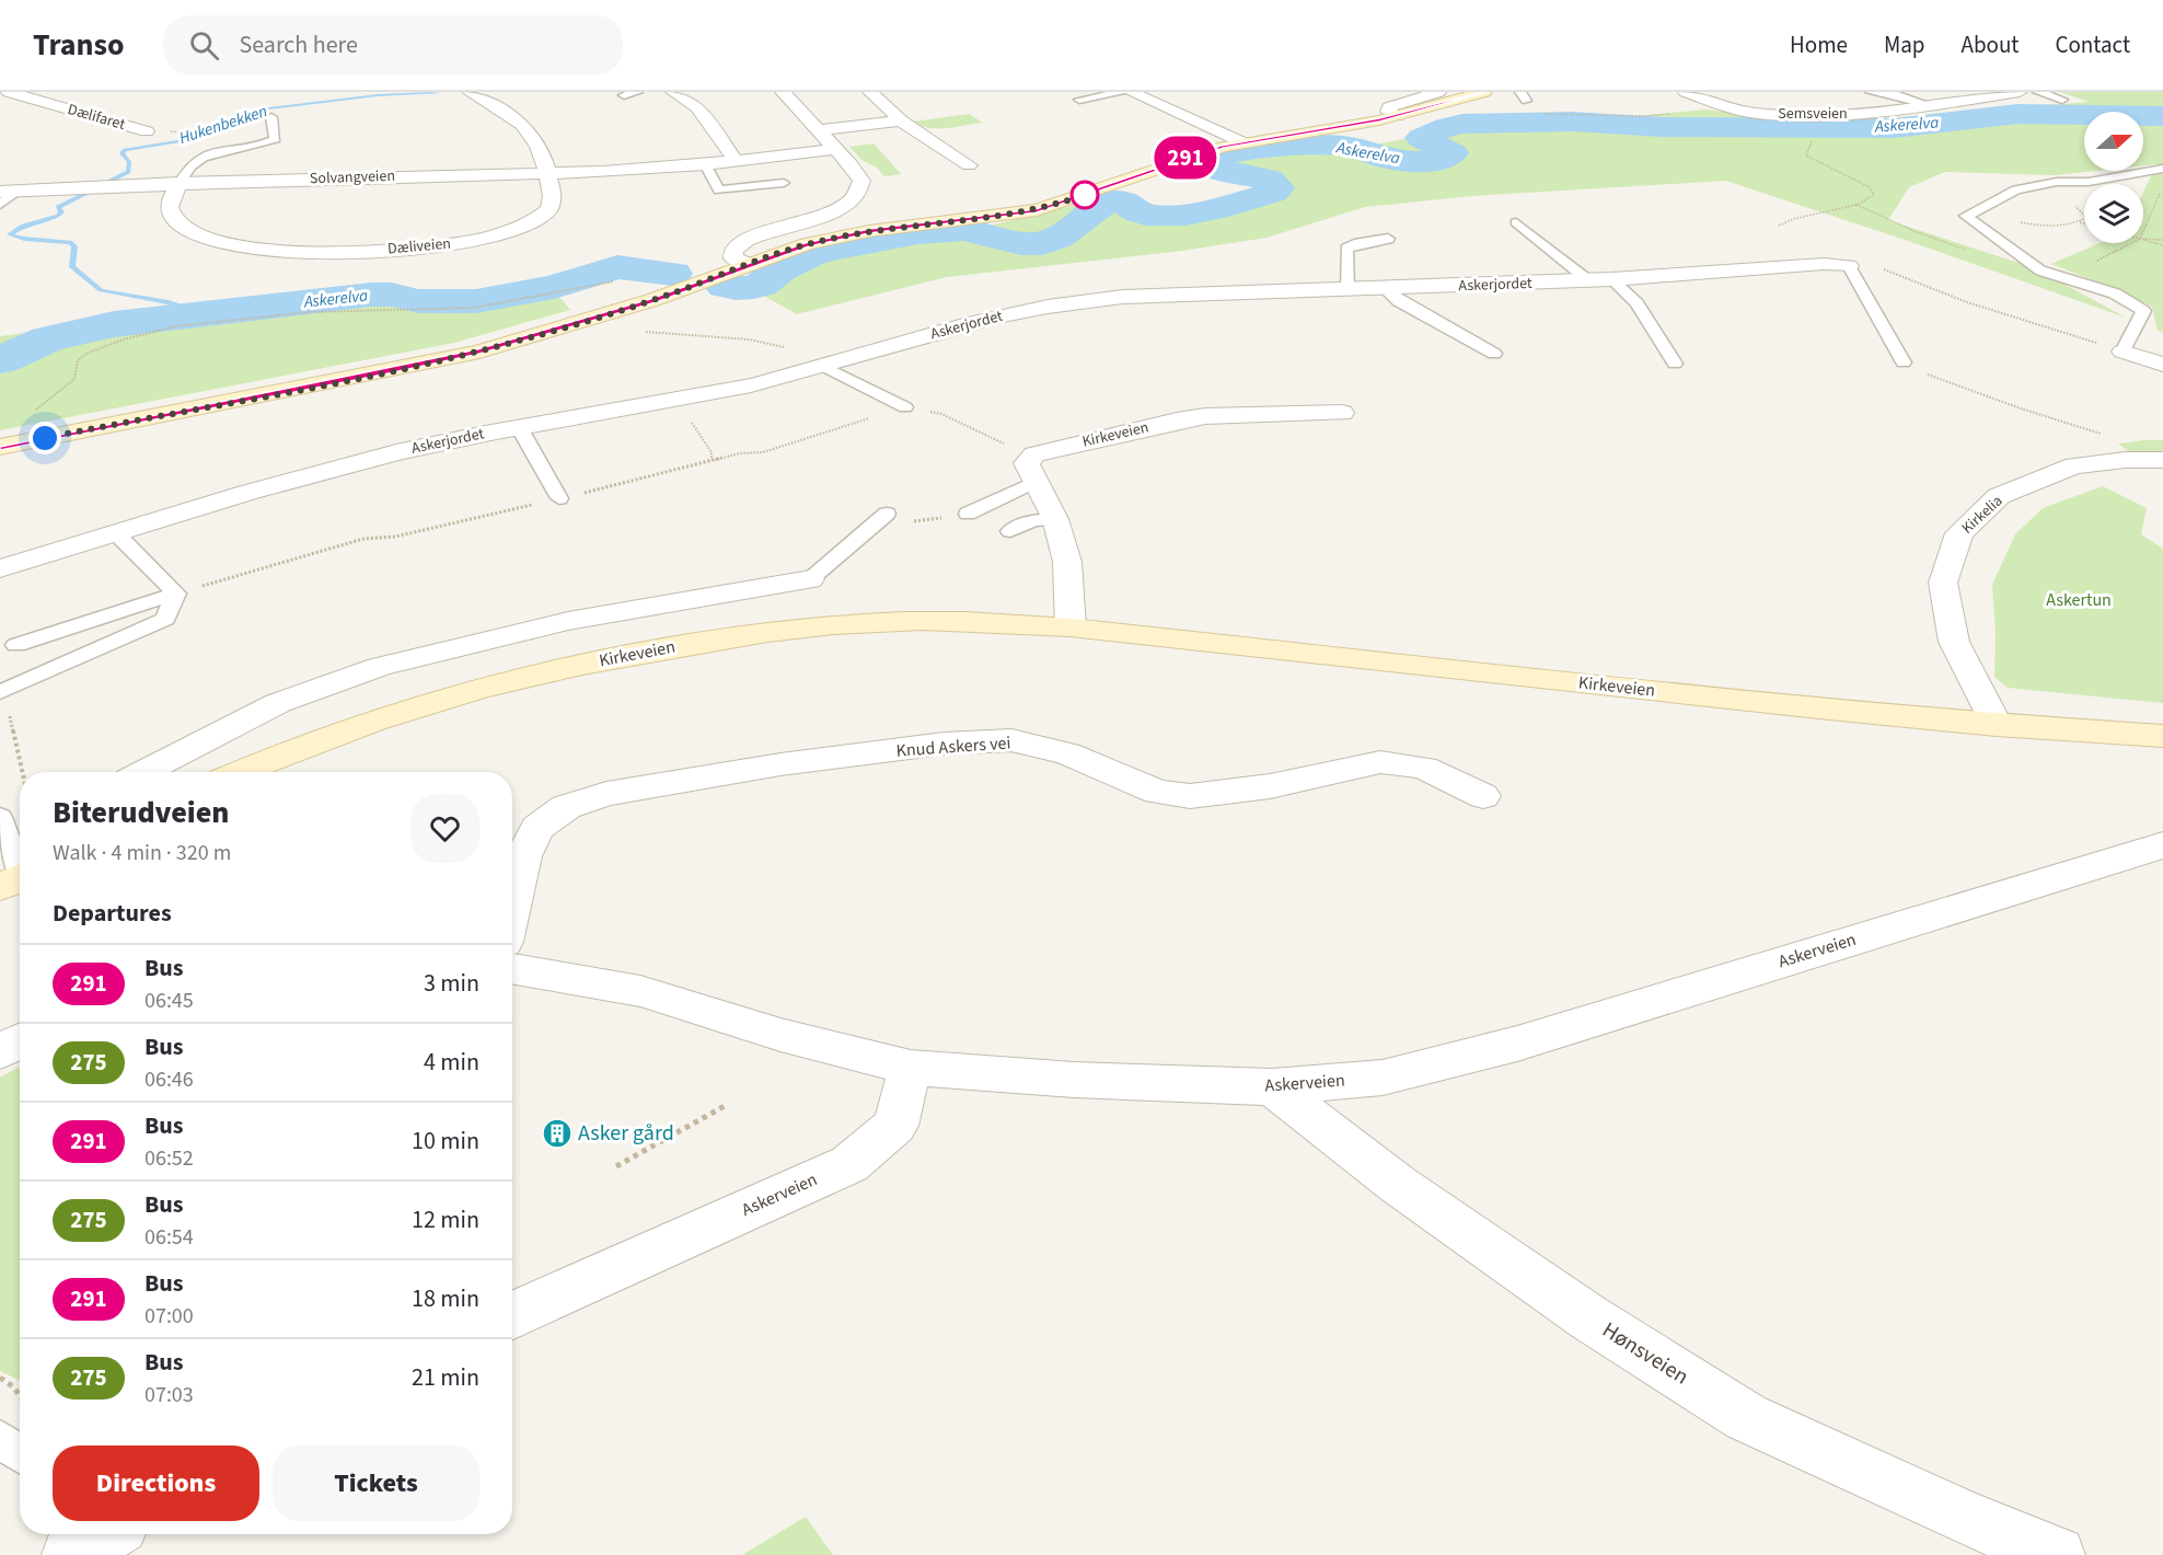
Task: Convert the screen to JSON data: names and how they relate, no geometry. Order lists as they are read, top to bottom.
{
  "streets": {
    "main road": ["Kirkeveien"],
    "street": [
      "Semsveien",
      "Dælifaret",
      "Solvangveien",
      "Dæliveien",
      "Askerjordet",
      "Kirkelia",
      "Knud Askers vei",
      "Askerveien",
      "Hønsveien"
    ]
  },
  "crossings": [
    ["Solvangveien", "Dæliveien"],
    ["Kirkeveien", "Kirkelia"],
    ["Askerveien", "Hønsveien"]
  ],
  "water": ["Hukenbekken", "Askerelva"],
  "parks": ["Askertun"],
  "places": {
    "building": ["Asker gård"]
  },
  "lines": ["bus line 291"],
  "north": "right",
  "page": {
    "header": "Transo",
    "search": "Search here",
    "nav": [
      "Home",
      "Map",
      "About",
      "Contact"
    ],
    "on_map": "291",
    "heading": [
      ["Biterudveien", "Walk · 4 min · 320 m"],
      "Departures"
    ],
    "list": [
      {
        "mark": "291",
        "name": "Bus",
        "note": "06:45",
        "value": "3 min"
      },
      {
        "mark": "275",
        "name": "Bus",
        "note": "06:46",
        "value": "4 min"
      },
      {
        "mark": "291",
        "name": "Bus",
        "note": "06:52",
        "value": "10 min"
      },
      {
        "mark": "275",
        "name": "Bus",
        "note": "06:54",
        "value": "12 min"
      },
      {
        "mark": "291",
        "name": "Bus",
        "note": "07:00",
        "value": "18 min"
      },
      {
        "mark": "275",
        "name": "Bus",
        "note": "07:03",
        "value": "21 min"
      }
    ],
    "buttons": ["Directions", "Tickets"]
  }
}
